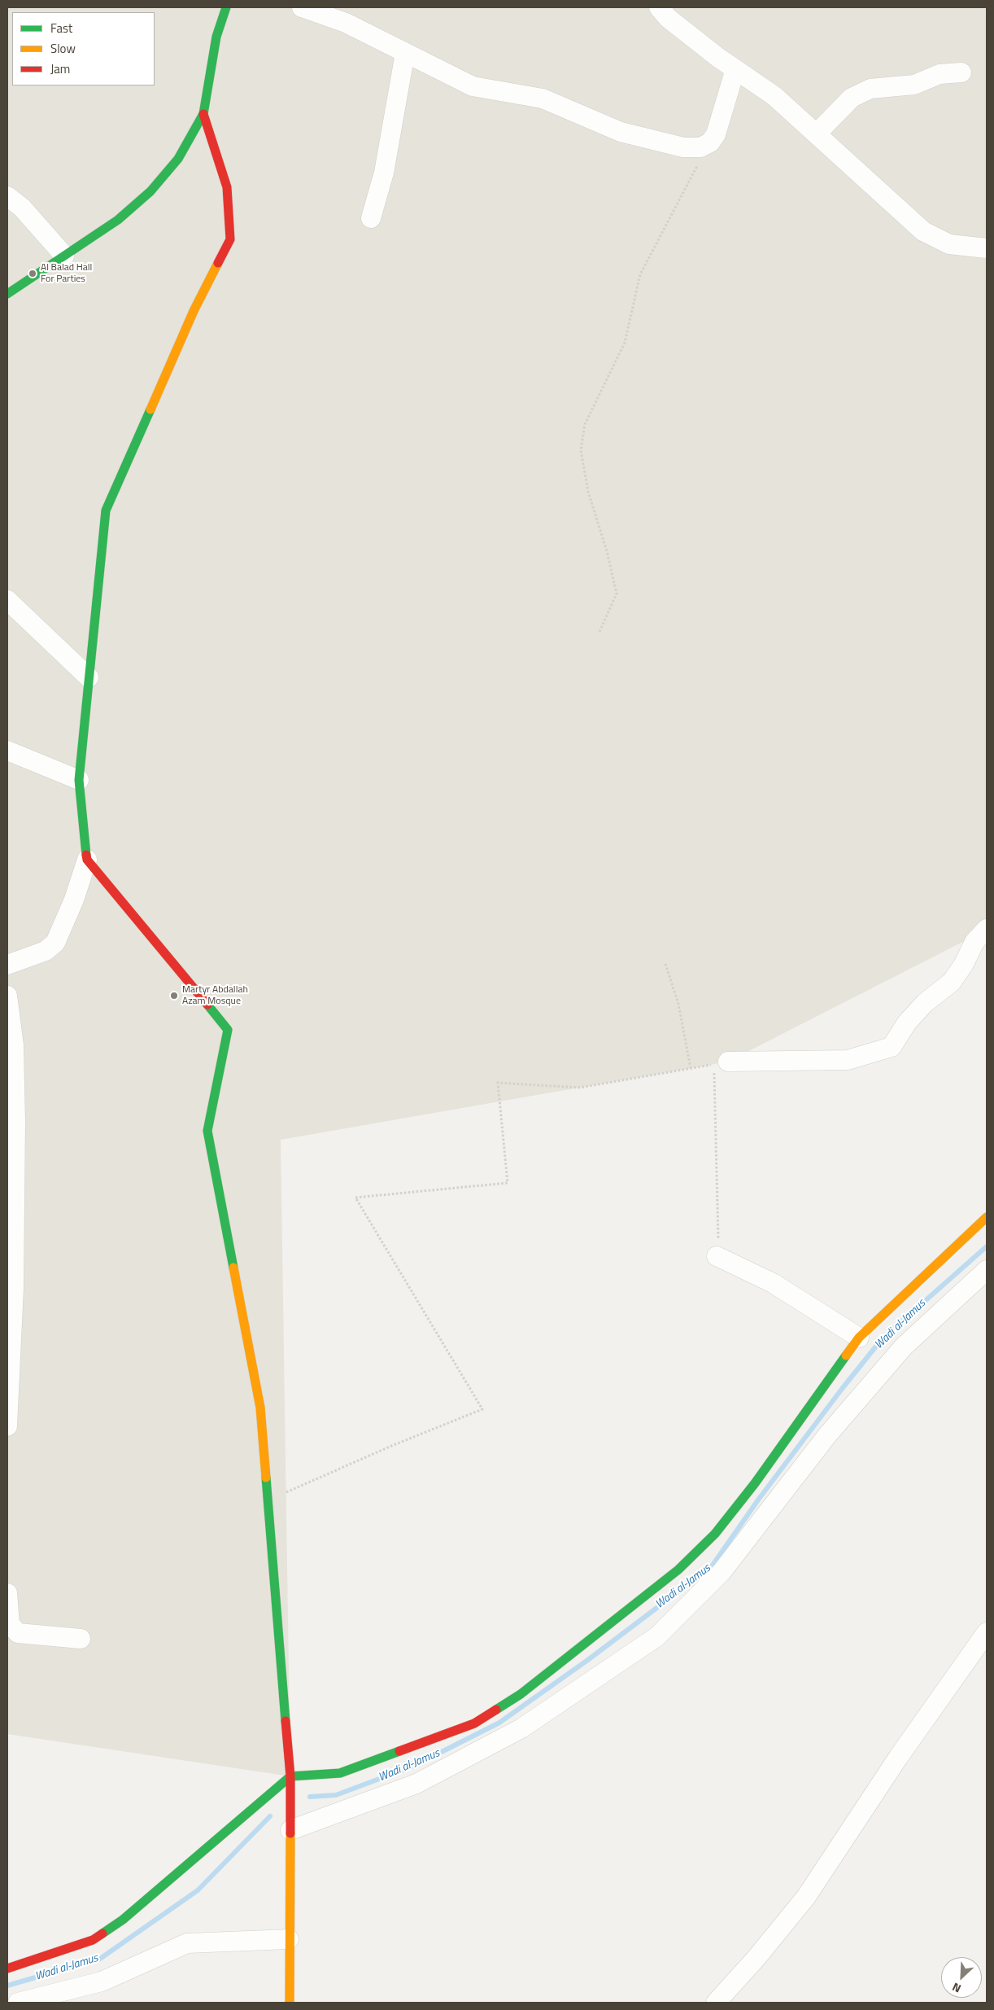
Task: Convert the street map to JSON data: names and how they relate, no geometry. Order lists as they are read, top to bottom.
{
  "water": ["Wadi al-Jamus"],
  "places": ["Al Balad Hall For Parties", "Martyr Abdallah Azam Mosque"],
  "legend": ["Fast", "Slow", "Jam"],
  "north": "bottom left"
}
